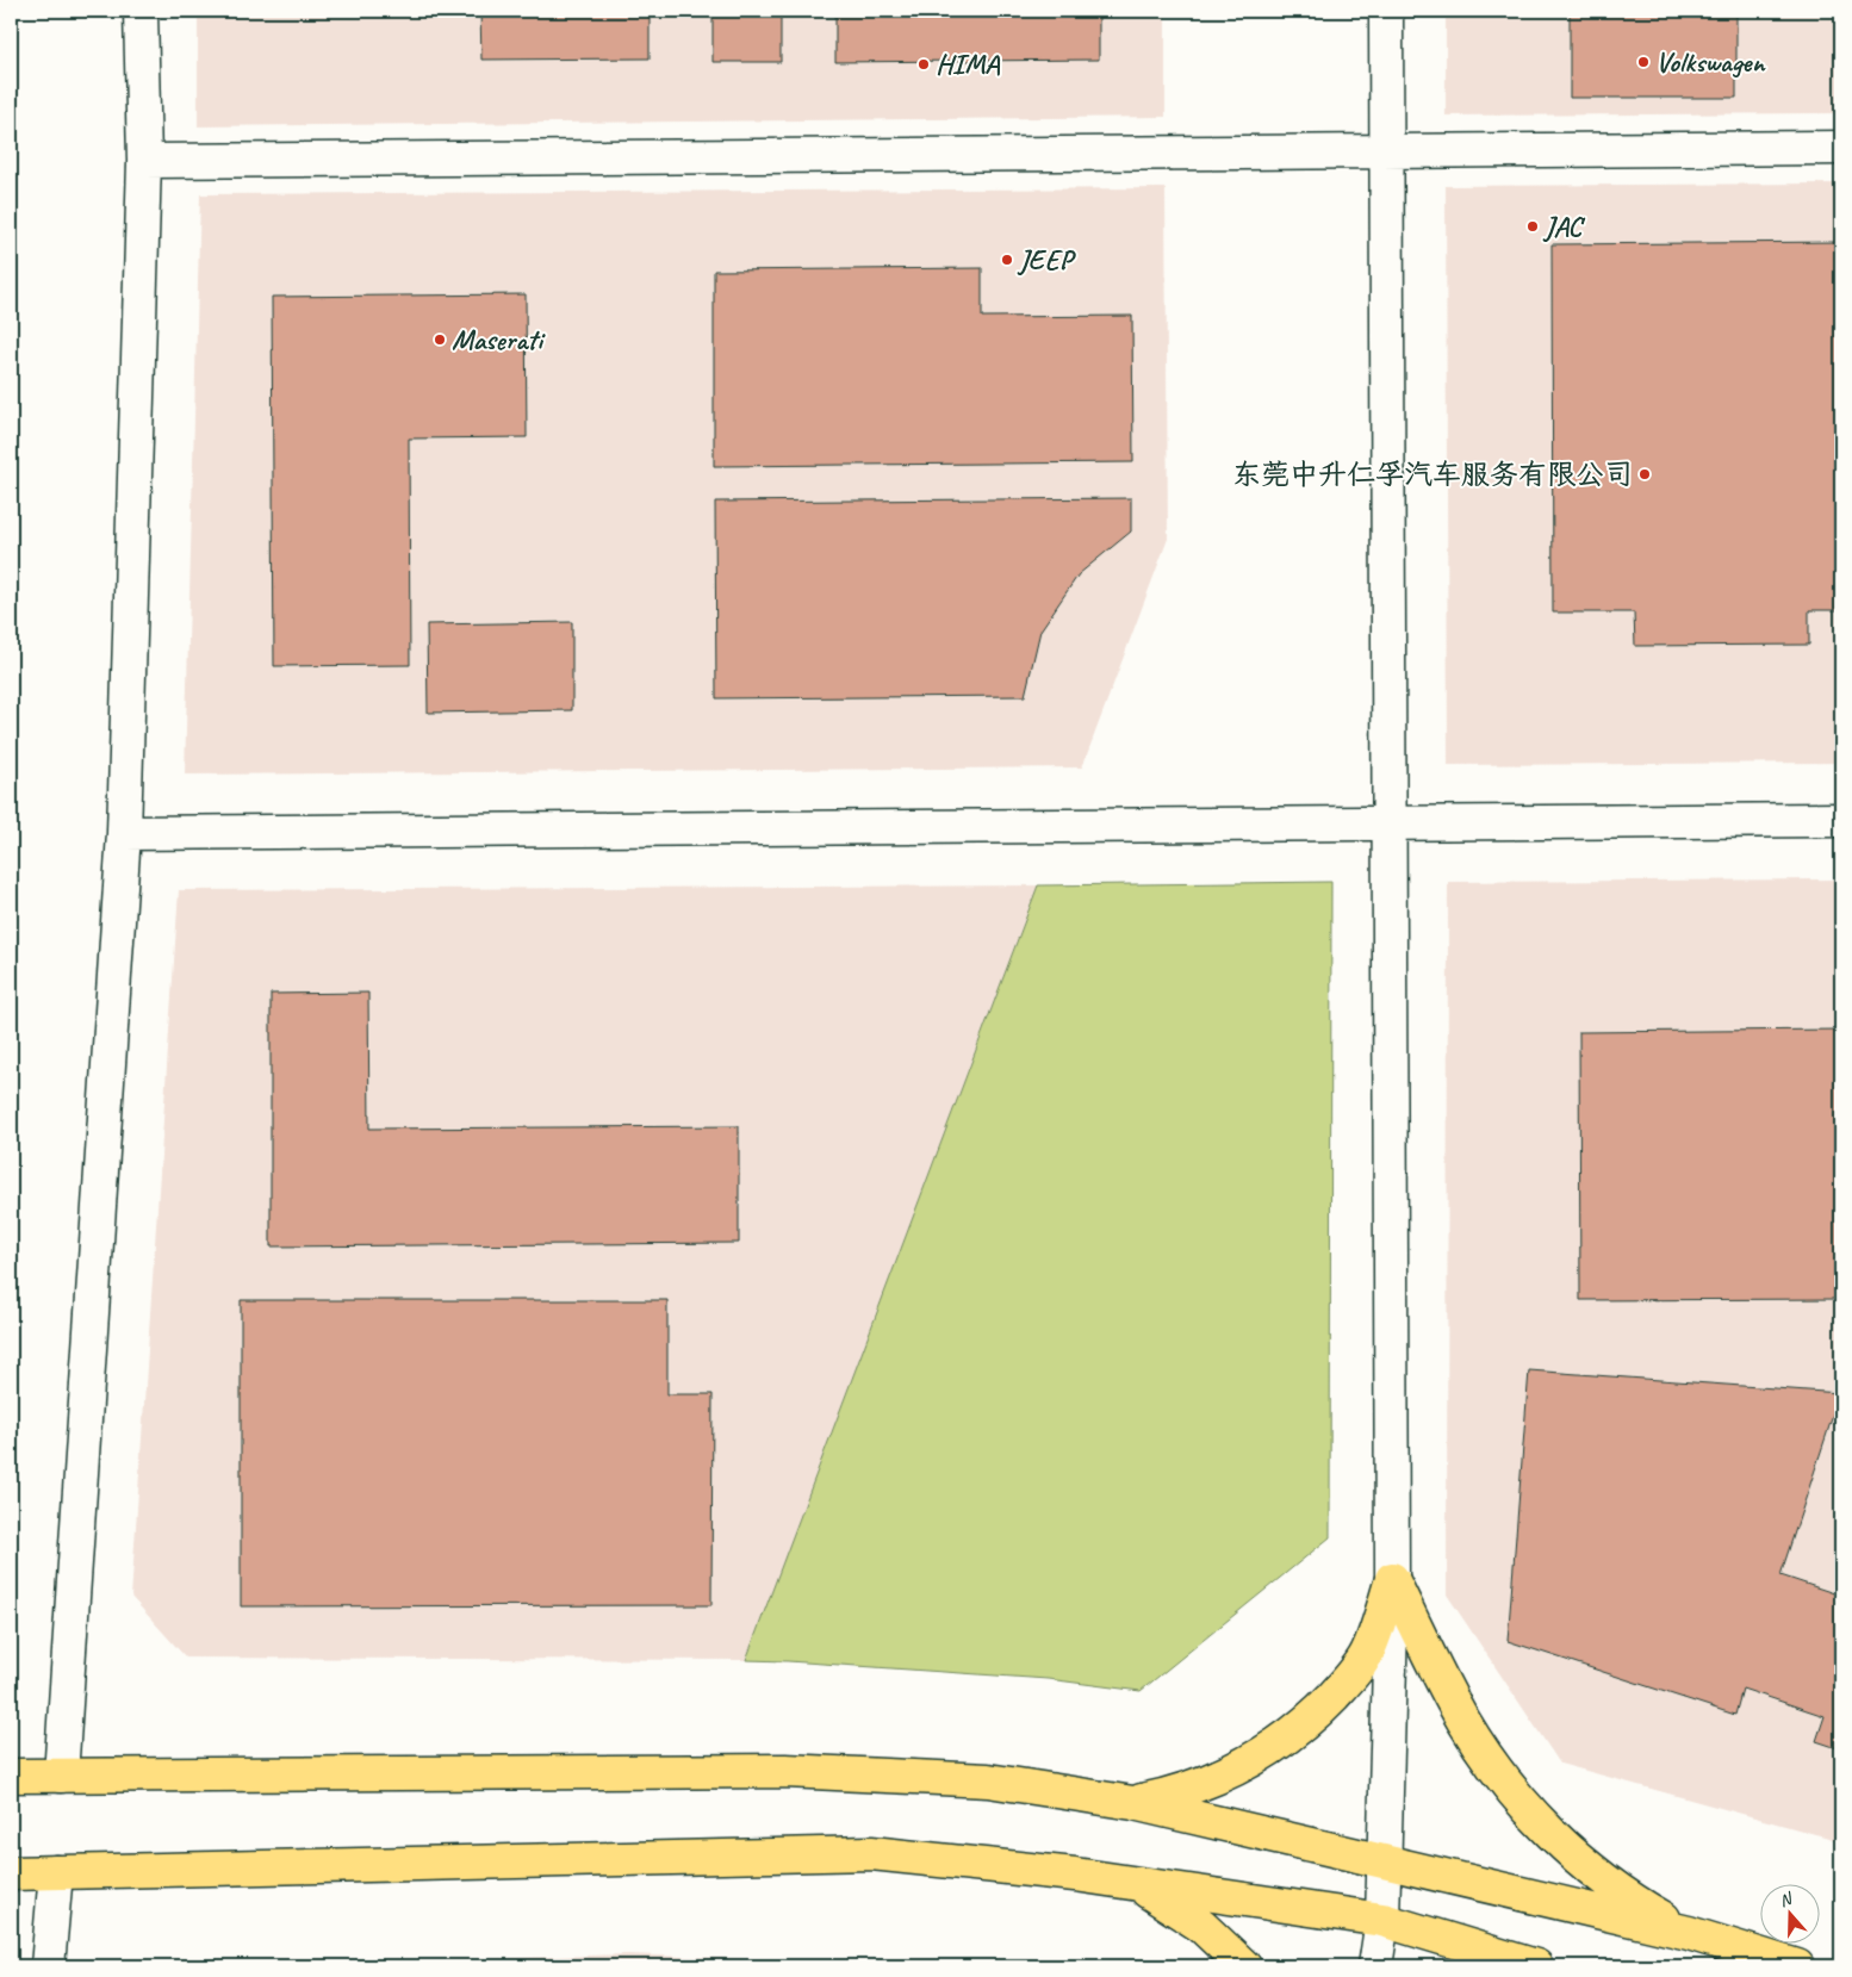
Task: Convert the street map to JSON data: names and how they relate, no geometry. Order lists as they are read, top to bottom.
{
  "places": [
    "Volkswagen",
    "HIMA",
    "JAC",
    "JEEP",
    "Maserati",
    "东莞中升仁孚汽车服务有限公司"
  ],
  "north": "top"
}
